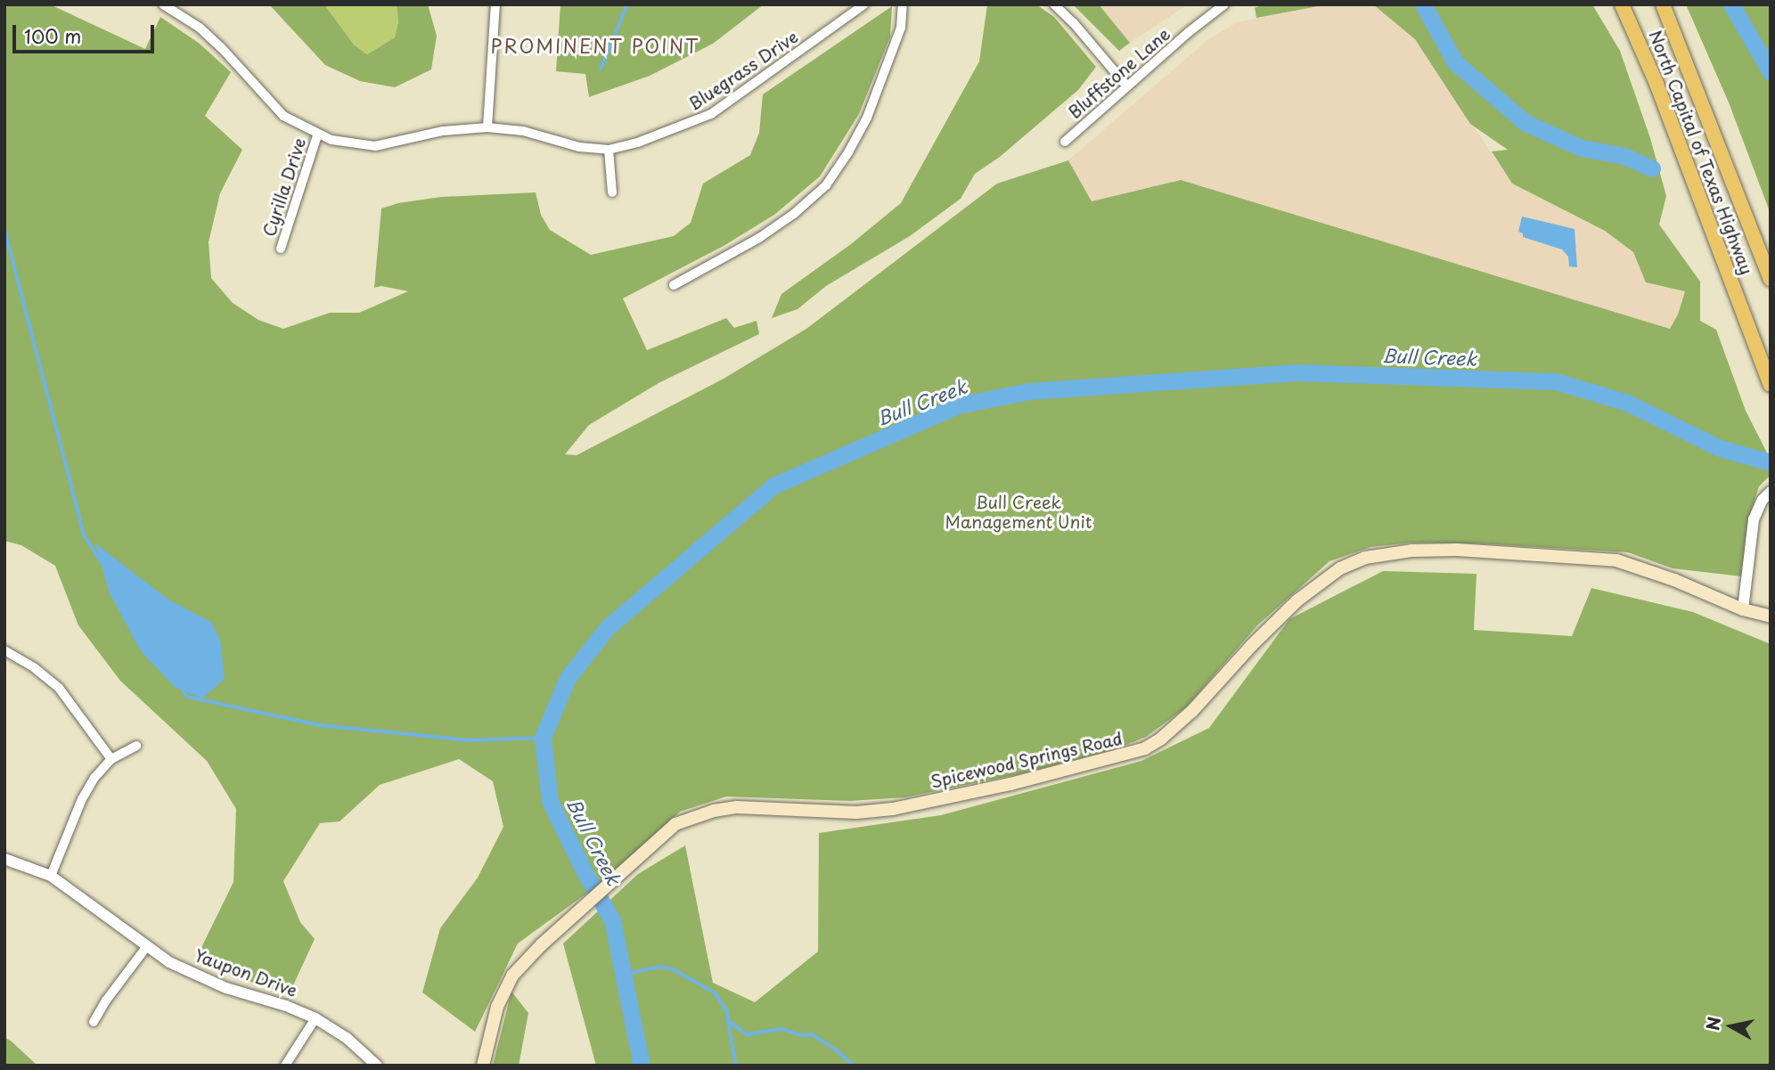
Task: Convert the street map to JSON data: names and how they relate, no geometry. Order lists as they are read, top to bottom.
{
  "streets": {
    "highway": ["North Capital of Texas Highway"],
    "main road": ["Spicewood Springs Road"],
    "street": [
      "Bluegrass Drive",
      "Bluffstone Lane",
      "Cyrilla Drive",
      "Yaupon Drive"
    ]
  },
  "crossings": [
    ["Bluegrass Drive", "Cyrilla Drive"]
  ],
  "districts": ["PROMINENT POINT"],
  "water": ["Bull Creek"],
  "parks": ["Bull Creek Management Unit"],
  "scale_bar": "100 m",
  "north": "left"
}
